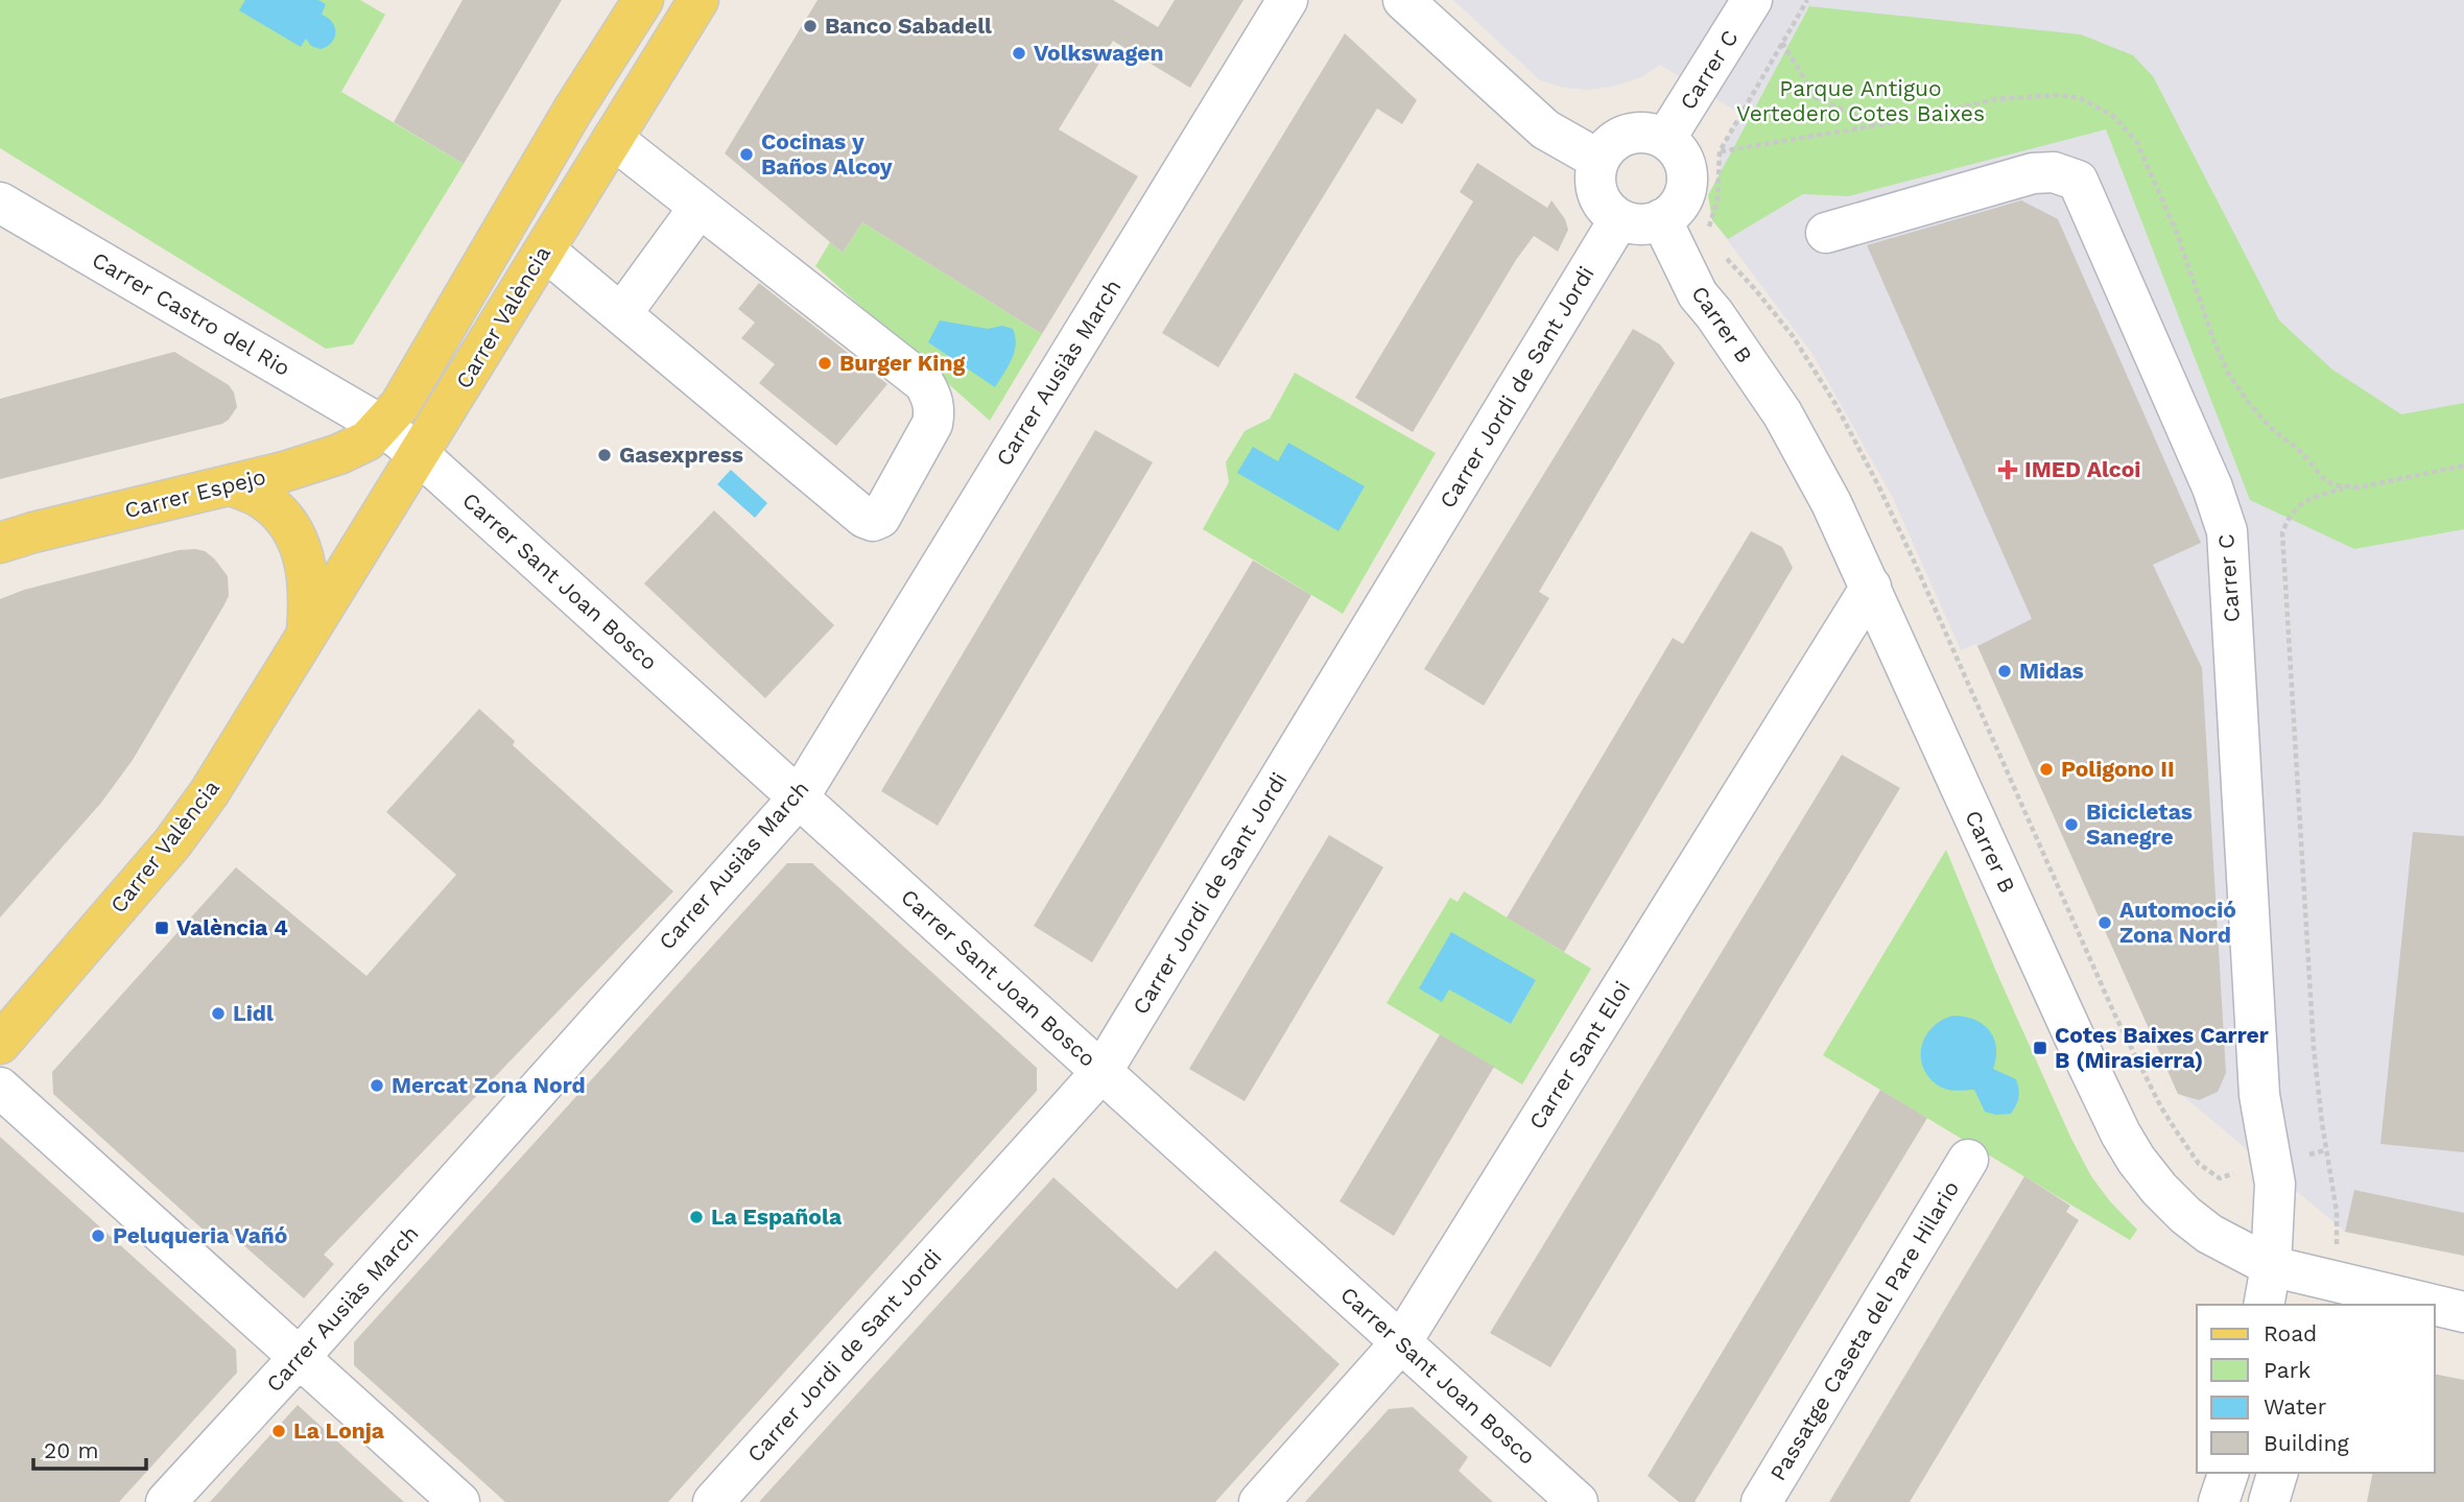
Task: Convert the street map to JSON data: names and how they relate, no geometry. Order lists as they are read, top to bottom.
{
  "streets": {
    "main road": ["Carrer València", "Carrer Espejo"],
    "street": [
      "Carrer C",
      "Carrer Castro del Rio",
      "Carrer B",
      "Carrer Ausiàs March",
      "Carrer Jordi de Sant Jordi",
      "Carrer Sant Joan Bosco",
      "Carrer Sant Eloi",
      "Passatge Caseta del Pare Hilario"
    ]
  },
  "crossings": [
    ["Carrer C", "Carrer B"],
    ["Carrer C", "Carrer Jordi de Sant Jordi"],
    ["Carrer Castro del Rio", "Carrer València"],
    ["Carrer Castro del Rio", "Carrer Espejo"],
    ["Carrer València", "Carrer Espejo"],
    ["Carrer València", "Carrer Sant Joan Bosco"],
    ["Carrer B", "Carrer Jordi de Sant Jordi"],
    ["Carrer B", "Carrer Sant Eloi"],
    ["Carrer Ausiàs March", "Carrer Sant Joan Bosco"],
    ["Carrer Jordi de Sant Jordi", "Carrer Sant Joan Bosco"],
    ["Carrer Sant Joan Bosco", "Carrer Sant Eloi"]
  ],
  "parks": ["Parque Antiguo Vertedero Cotes Baixes"],
  "places": {
    "other": [
      "Banco Sabadell",
      "Volkswagen",
      "Cocinas y Baños Alcoy",
      "Burger King",
      "Gasexpress",
      "Midas",
      "Poligono II",
      "Bicicletas Sanegre",
      "Automoció Zona Nord",
      "Lidl",
      "Mercat Zona Nord",
      "La Española",
      "Peluqueria Vañó",
      "La Lonja"
    ],
    "health": ["IMED Alcoi"],
    "transit": ["València 4", "Cotes Baixes Carrer B (Mirasierra)"]
  },
  "legend": [
    "Road",
    "Park",
    "Water",
    "Building"
  ],
  "scale_bar": "20 m"
}
